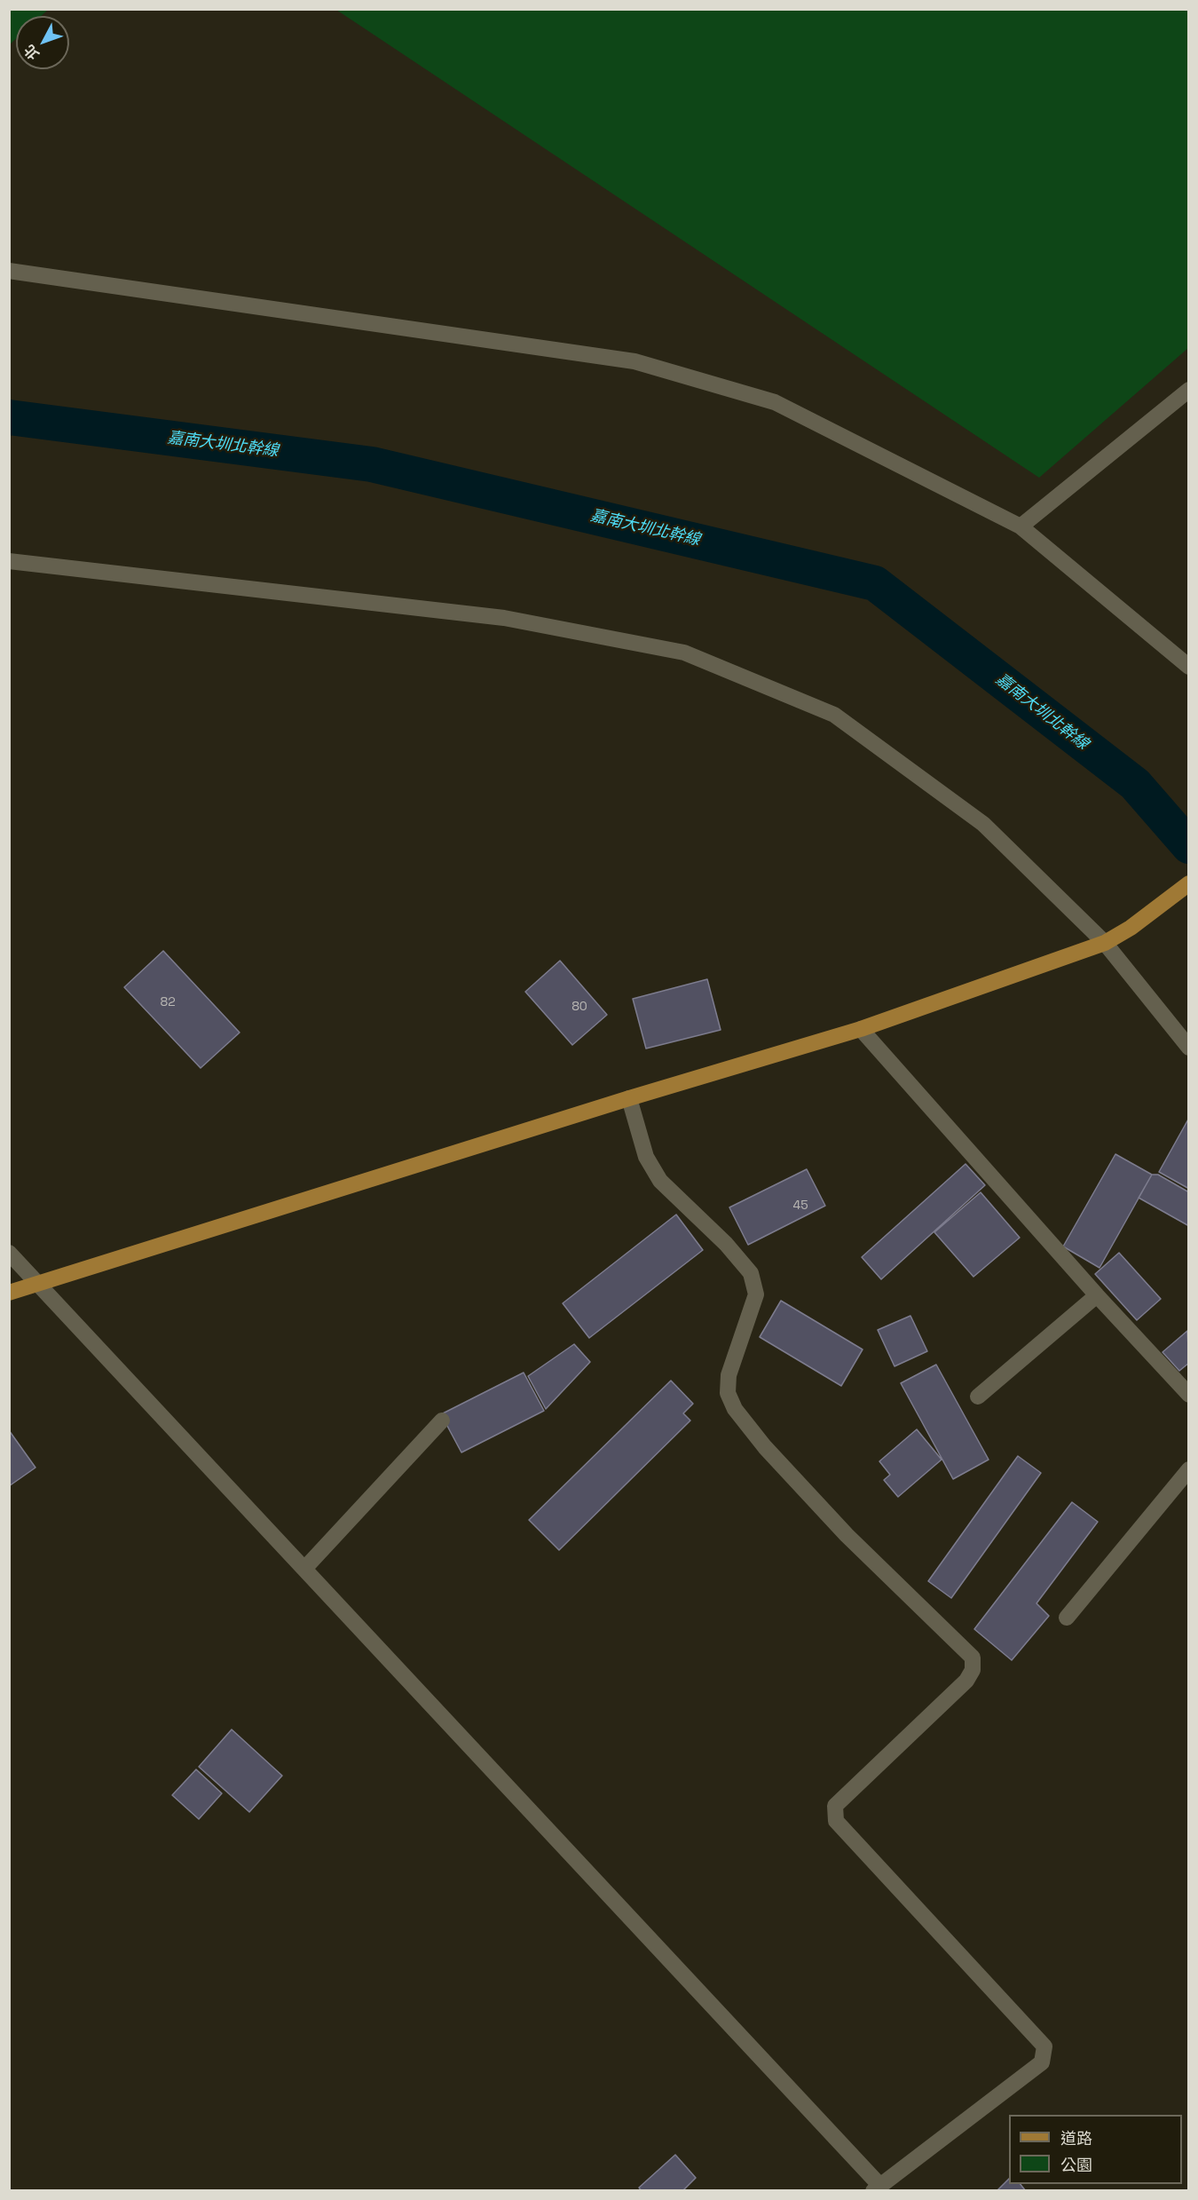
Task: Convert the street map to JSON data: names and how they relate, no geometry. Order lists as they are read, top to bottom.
{
  "water": ["嘉南大圳北幹線"],
  "house_numbers": ["82", "80", "45"],
  "legend": ["道路", "公園"],
  "north": "bottom left"
}
